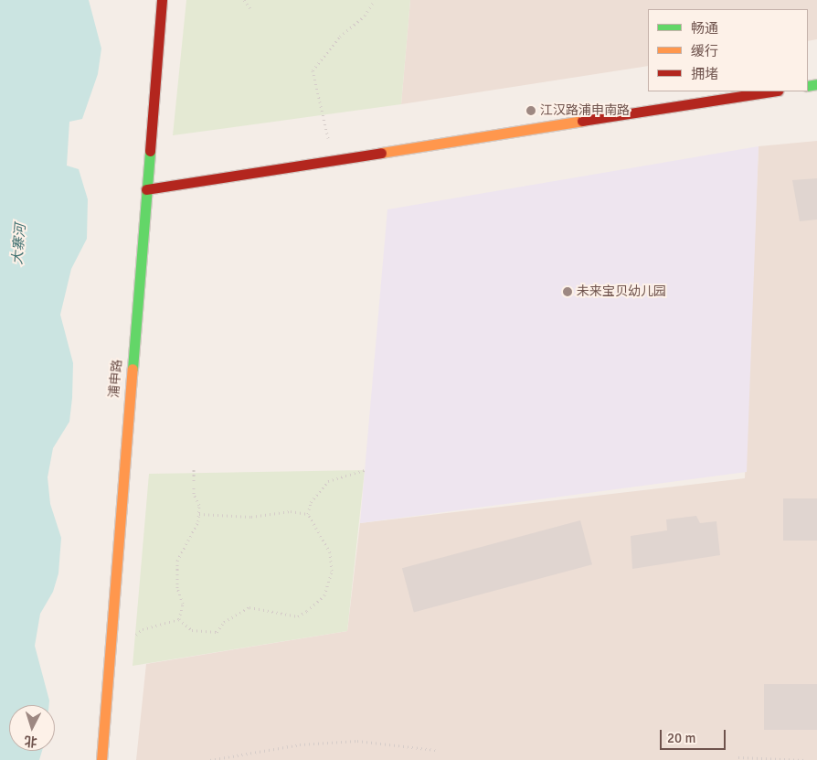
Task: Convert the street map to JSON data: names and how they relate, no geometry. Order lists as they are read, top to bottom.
{
  "streets": {
    "street": ["浦申路"]
  },
  "water": ["大寨河"],
  "places": ["江汉路浦申南路", "未来宝贝幼儿园"],
  "legend": ["畅通", "缓行", "拥堵"],
  "scale_bar": "20 m",
  "north": "bottom"
}
